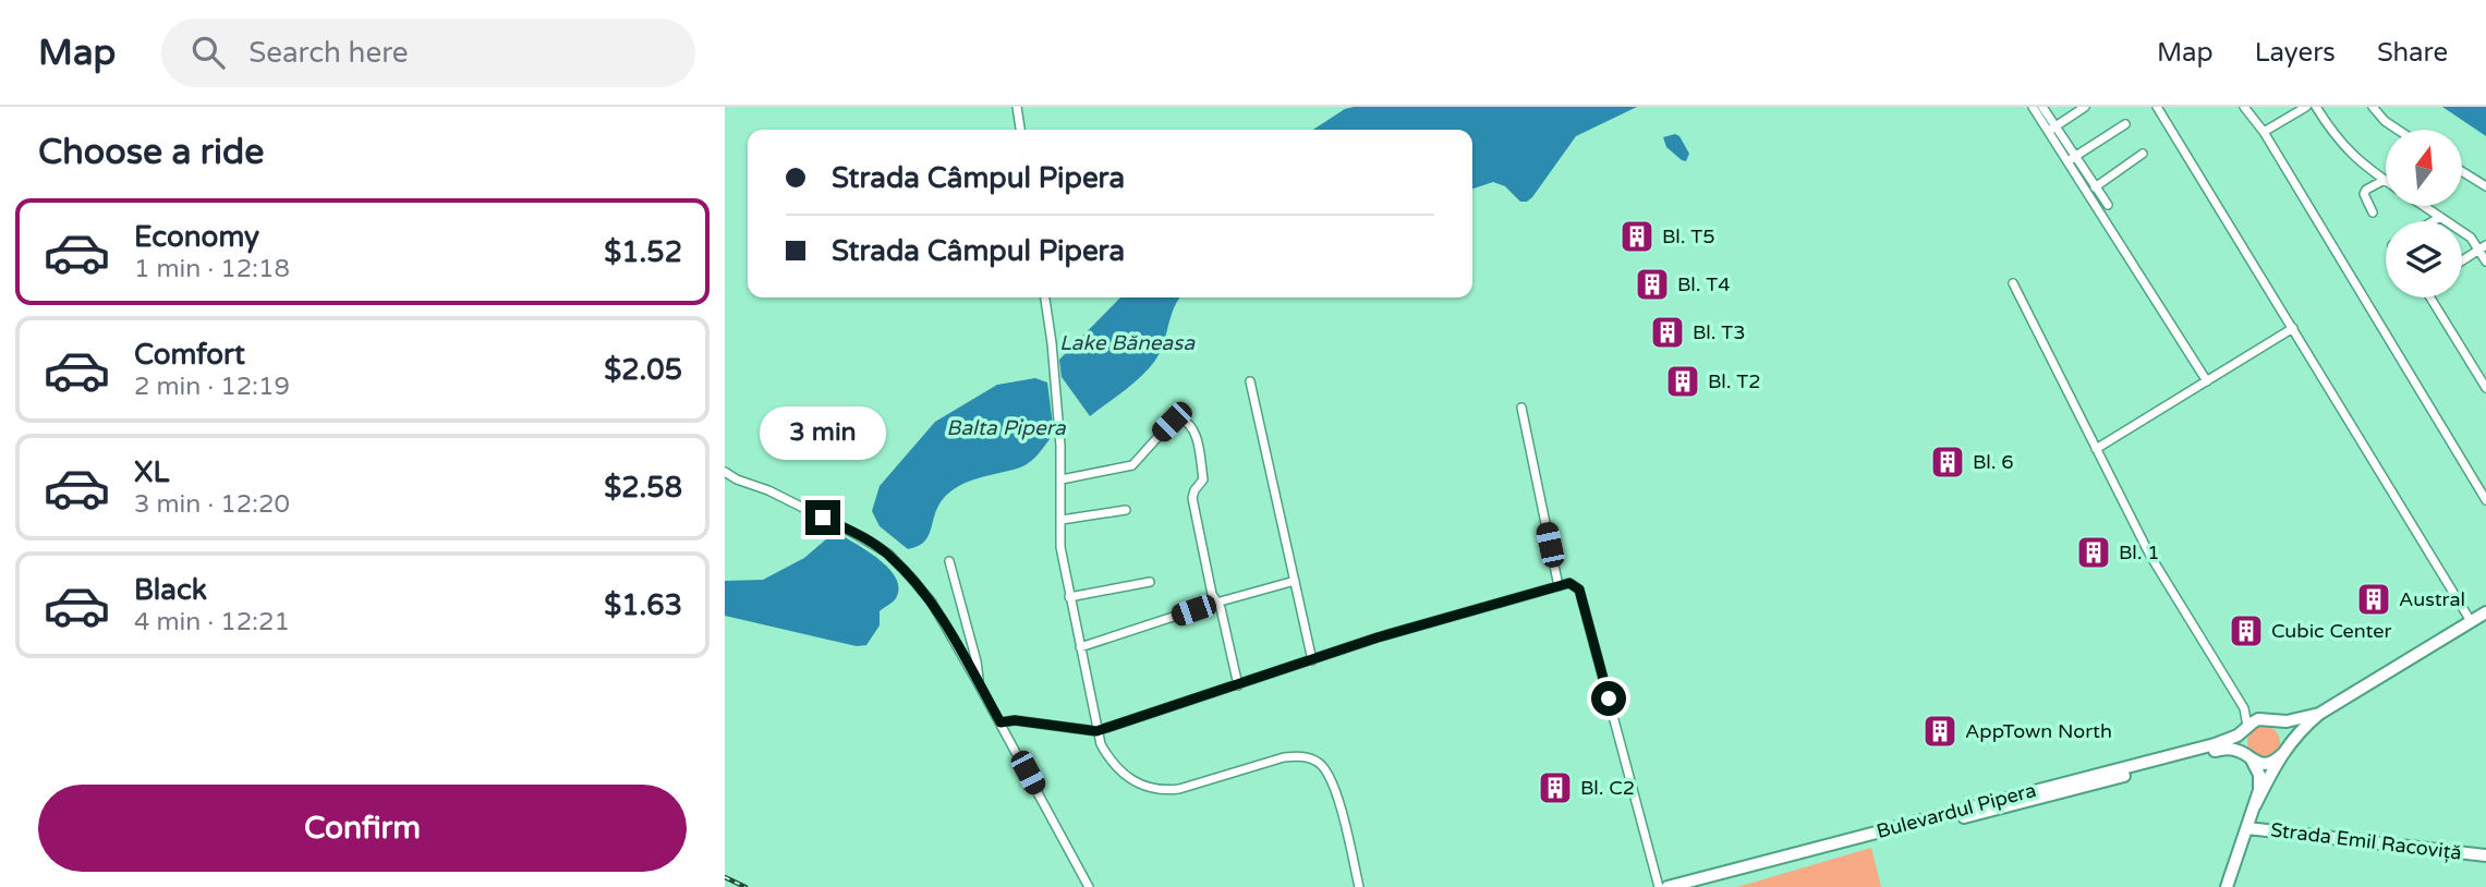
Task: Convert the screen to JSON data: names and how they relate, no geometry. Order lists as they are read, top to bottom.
{
  "streets": {
    "main road": ["Bulevardul Pipera", "Strada Emil Racoviță"]
  },
  "water": ["Lake Băneasa", "Balta Pipera"],
  "places": {
    "building": [
      "Bl. T5",
      "Bl. T4",
      "Bl. T3",
      "Bl. T2",
      "Bl. 6",
      "Bl. 1",
      "Austral",
      "Cubic Center",
      "AppTown North",
      "Bl. C2"
    ]
  },
  "north": "top",
  "page": {
    "header": "Map",
    "search": "Search here",
    "nav": ["Map", "Layers", "Share"],
    "heading": "Choose a ride",
    "banner": ["Strada Câmpul Pipera", "Strada Câmpul Pipera"],
    "list": [
      {
        "name": "Economy",
        "note": "1 min · 12:18",
        "value": "$1.52"
      },
      {
        "name": "Comfort",
        "note": "2 min · 12:19",
        "value": "$2.05"
      },
      {
        "name": "XL",
        "note": "3 min · 12:20",
        "value": "$2.58"
      },
      {
        "name": "Black",
        "note": "4 min · 12:21",
        "value": "$1.63"
      }
    ],
    "bubble": "3 min",
    "buttons": "Confirm"
  }
}
